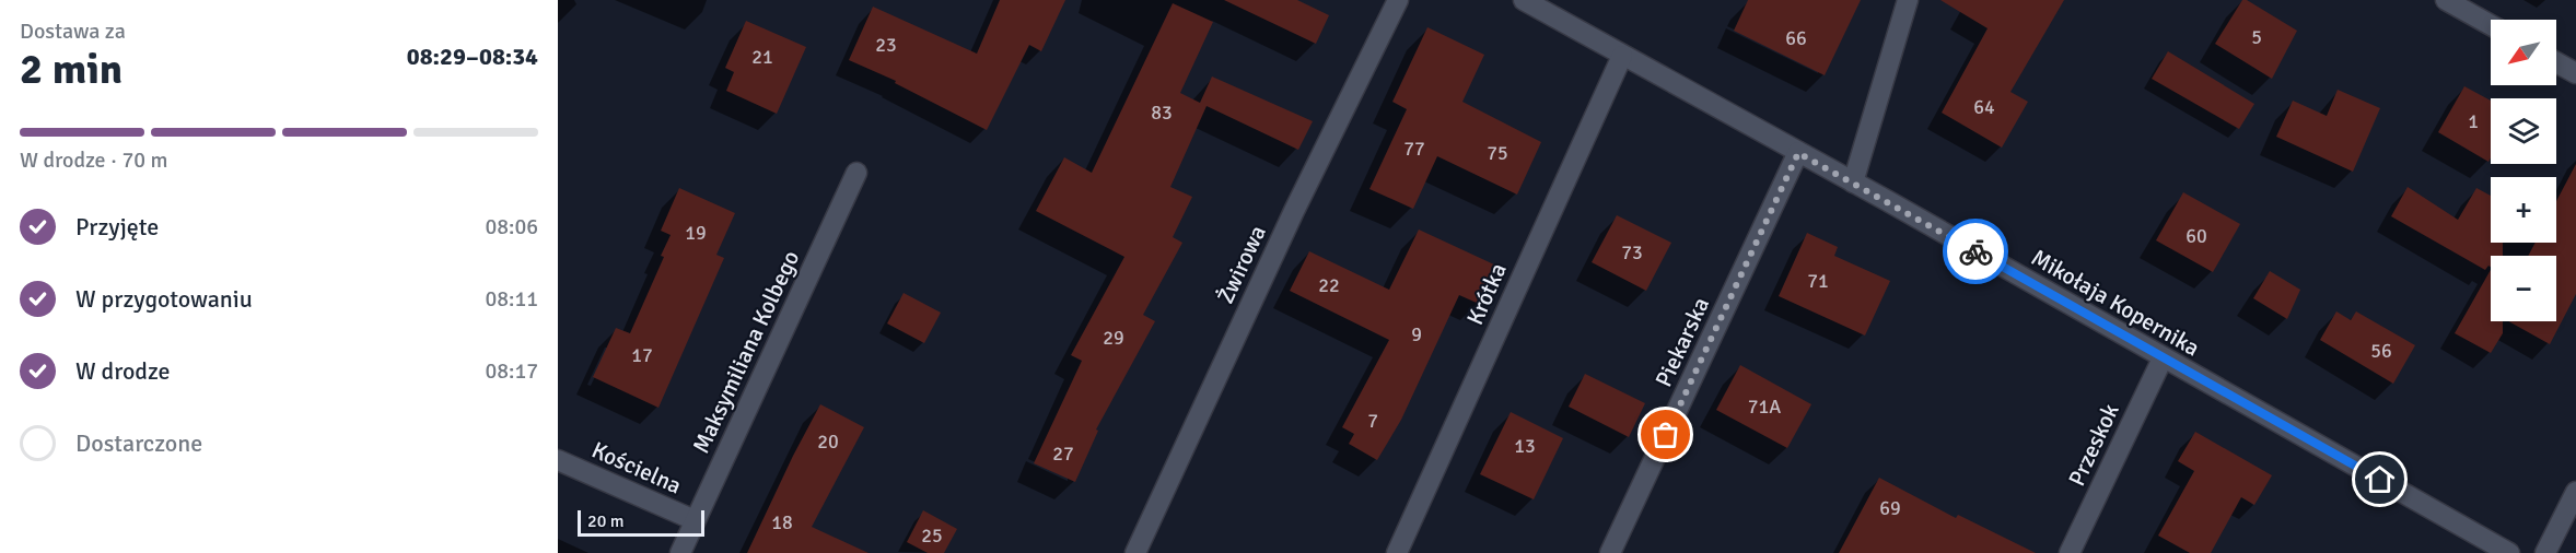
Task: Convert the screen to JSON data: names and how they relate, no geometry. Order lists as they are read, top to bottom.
{
  "streets": {
    "street": [
      "Żwirowa",
      "Krótka",
      "Mikołaja Kopernika",
      "Piekarska",
      "Maksymiliana Kolbego",
      "Przeskok",
      "Kościelna"
    ]
  },
  "crossings": [
    ["Krótka", "Mikołaja Kopernika"],
    ["Mikołaja Kopernika", "Piekarska"],
    ["Mikołaja Kopernika", "Przeskok"],
    ["Maksymiliana Kolbego", "Kościelna"]
  ],
  "house_numbers": [
    "5",
    "66",
    "23",
    "21",
    "64",
    "83",
    "1",
    "77",
    "75",
    "19",
    "60",
    "73",
    "71",
    "22",
    "9",
    "29",
    "56",
    "17",
    "71A",
    "7",
    "20",
    "13",
    "27",
    "69",
    "18",
    "25"
  ],
  "scale_bar": "20 m",
  "north": "bottom left",
  "page": {
    "heading": ["2 min", "Dostawa za", "08:29–08:34"],
    "map_buttons": ["+", "−"],
    "bar": "W drodze · 70 m",
    "list": [
      ["Przyjęte", "08:06"],
      ["W przygotowaniu", "08:11"],
      ["W drodze", "08:17"],
      "Dostarczone"
    ],
    "scale": "20 m"
  }
}
